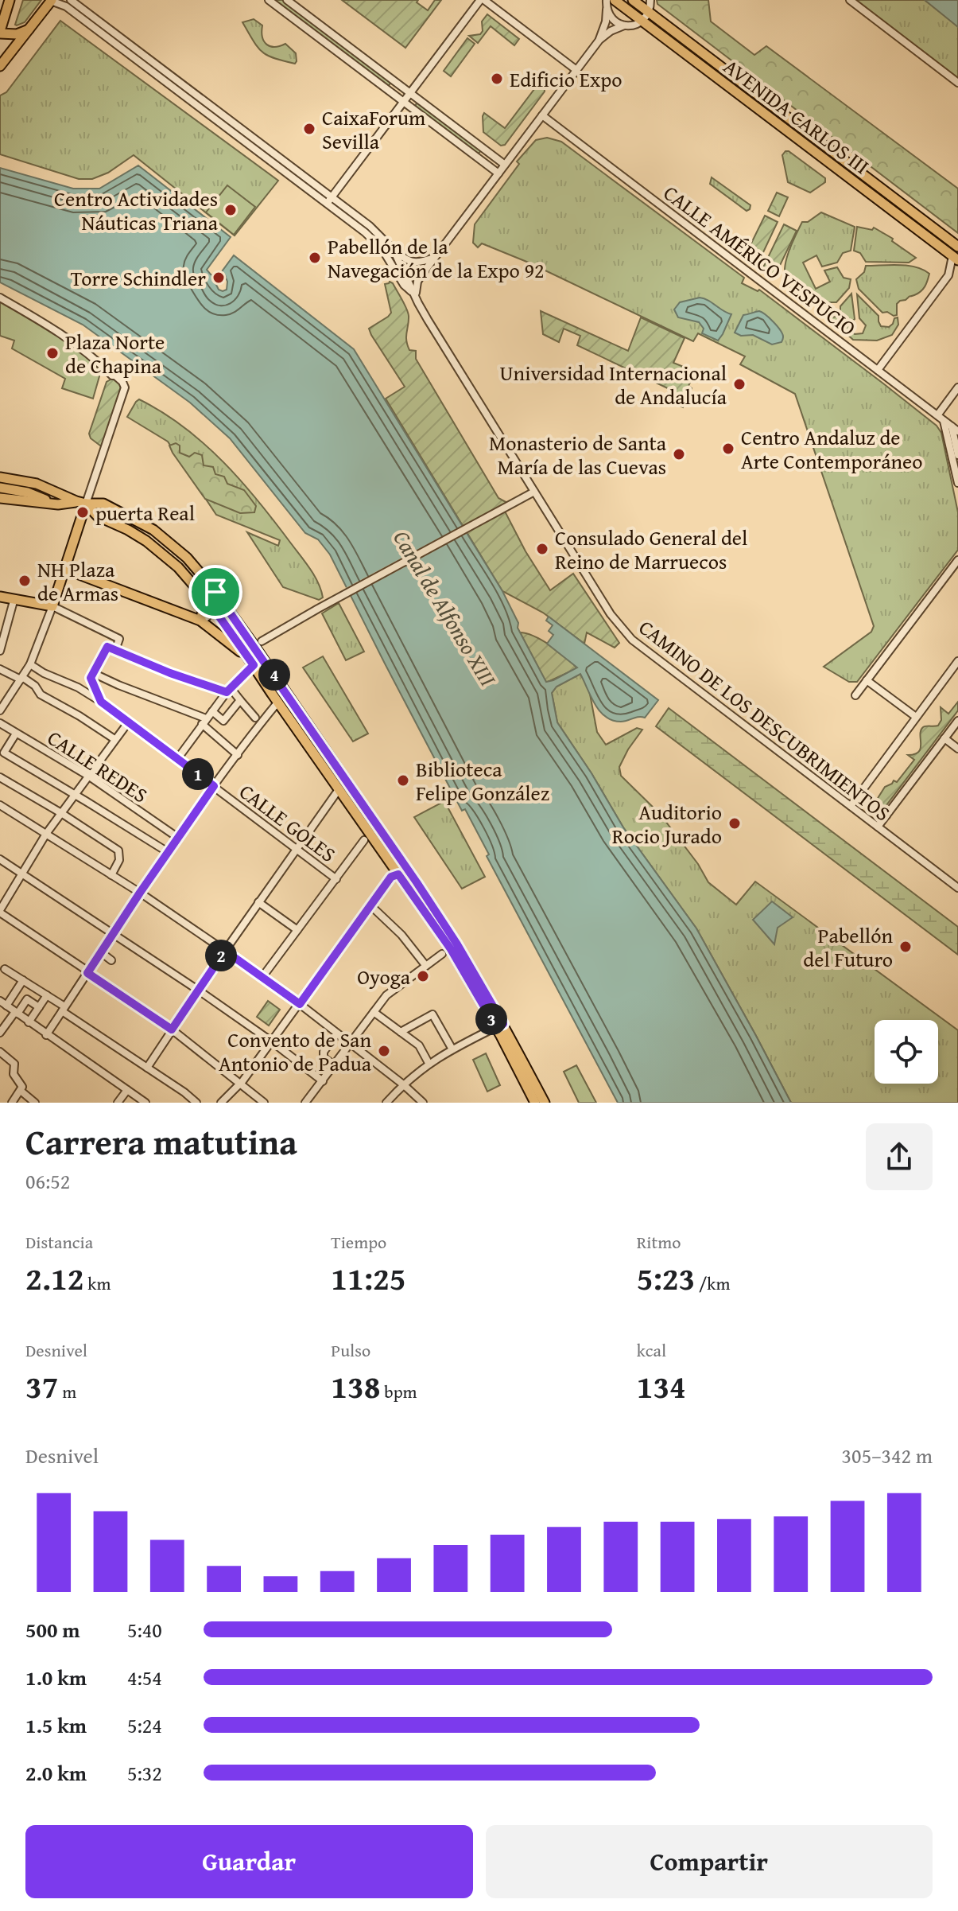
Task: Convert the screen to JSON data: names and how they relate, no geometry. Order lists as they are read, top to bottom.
{
  "streets": {
    "main road": ["AVENIDA CARLOS III"],
    "street": [
      "CALLE AMÉRICO VESPUCIO",
      "CAMINO DE LOS DESCUBRIMIENTOS",
      "CALLE REDES",
      "CALLE GOLES"
    ]
  },
  "water": ["Canal de Alfonso XIII"],
  "places": [
    "Edificio Expo",
    "CaixaForum Sevilla",
    "Centro Actividades Náuticas Triana",
    "Pabellón de la Navegación de la Expo 92",
    "Torre Schindler",
    "Plaza Norte de Chapina",
    "Universidad Internacional de Andalucía",
    "Centro Andaluz de Arte Contemporáneo",
    "Monasterio de Santa María de las Cuevas",
    "puerta Real",
    "Consulado General del Reino de Marruecos",
    "NH Plaza de Armas",
    "Biblioteca Felipe González",
    "Auditorio Rocio Jurado",
    "Pabellón del Futuro",
    "Oyoga",
    "Convento de San Antonio de Padua"
  ],
  "page": {
    "pins": [
      "4",
      "1",
      "2",
      "3"
    ],
    "heading": ["Carrera matutina", "06:52"],
    "stats": [
      ["Distancia", "2.12 km"],
      ["Tiempo", "11:25"],
      ["Ritmo", "5:23 /km"],
      ["Desnivel", "37 m"],
      ["Pulso", "138 bpm"],
      ["kcal", "134"]
    ],
    "chart": ["Desnivel", "305–342 m"],
    "list": [
      {
        "name": "500 m",
        "note": "5:40"
      },
      {
        "name": "1.0 km",
        "note": "4:54"
      },
      {
        "name": "1.5 km",
        "note": "5:24"
      },
      {
        "name": "2.0 km",
        "note": "5:32"
      }
    ],
    "buttons": ["Guardar", "Compartir"]
  }
}
